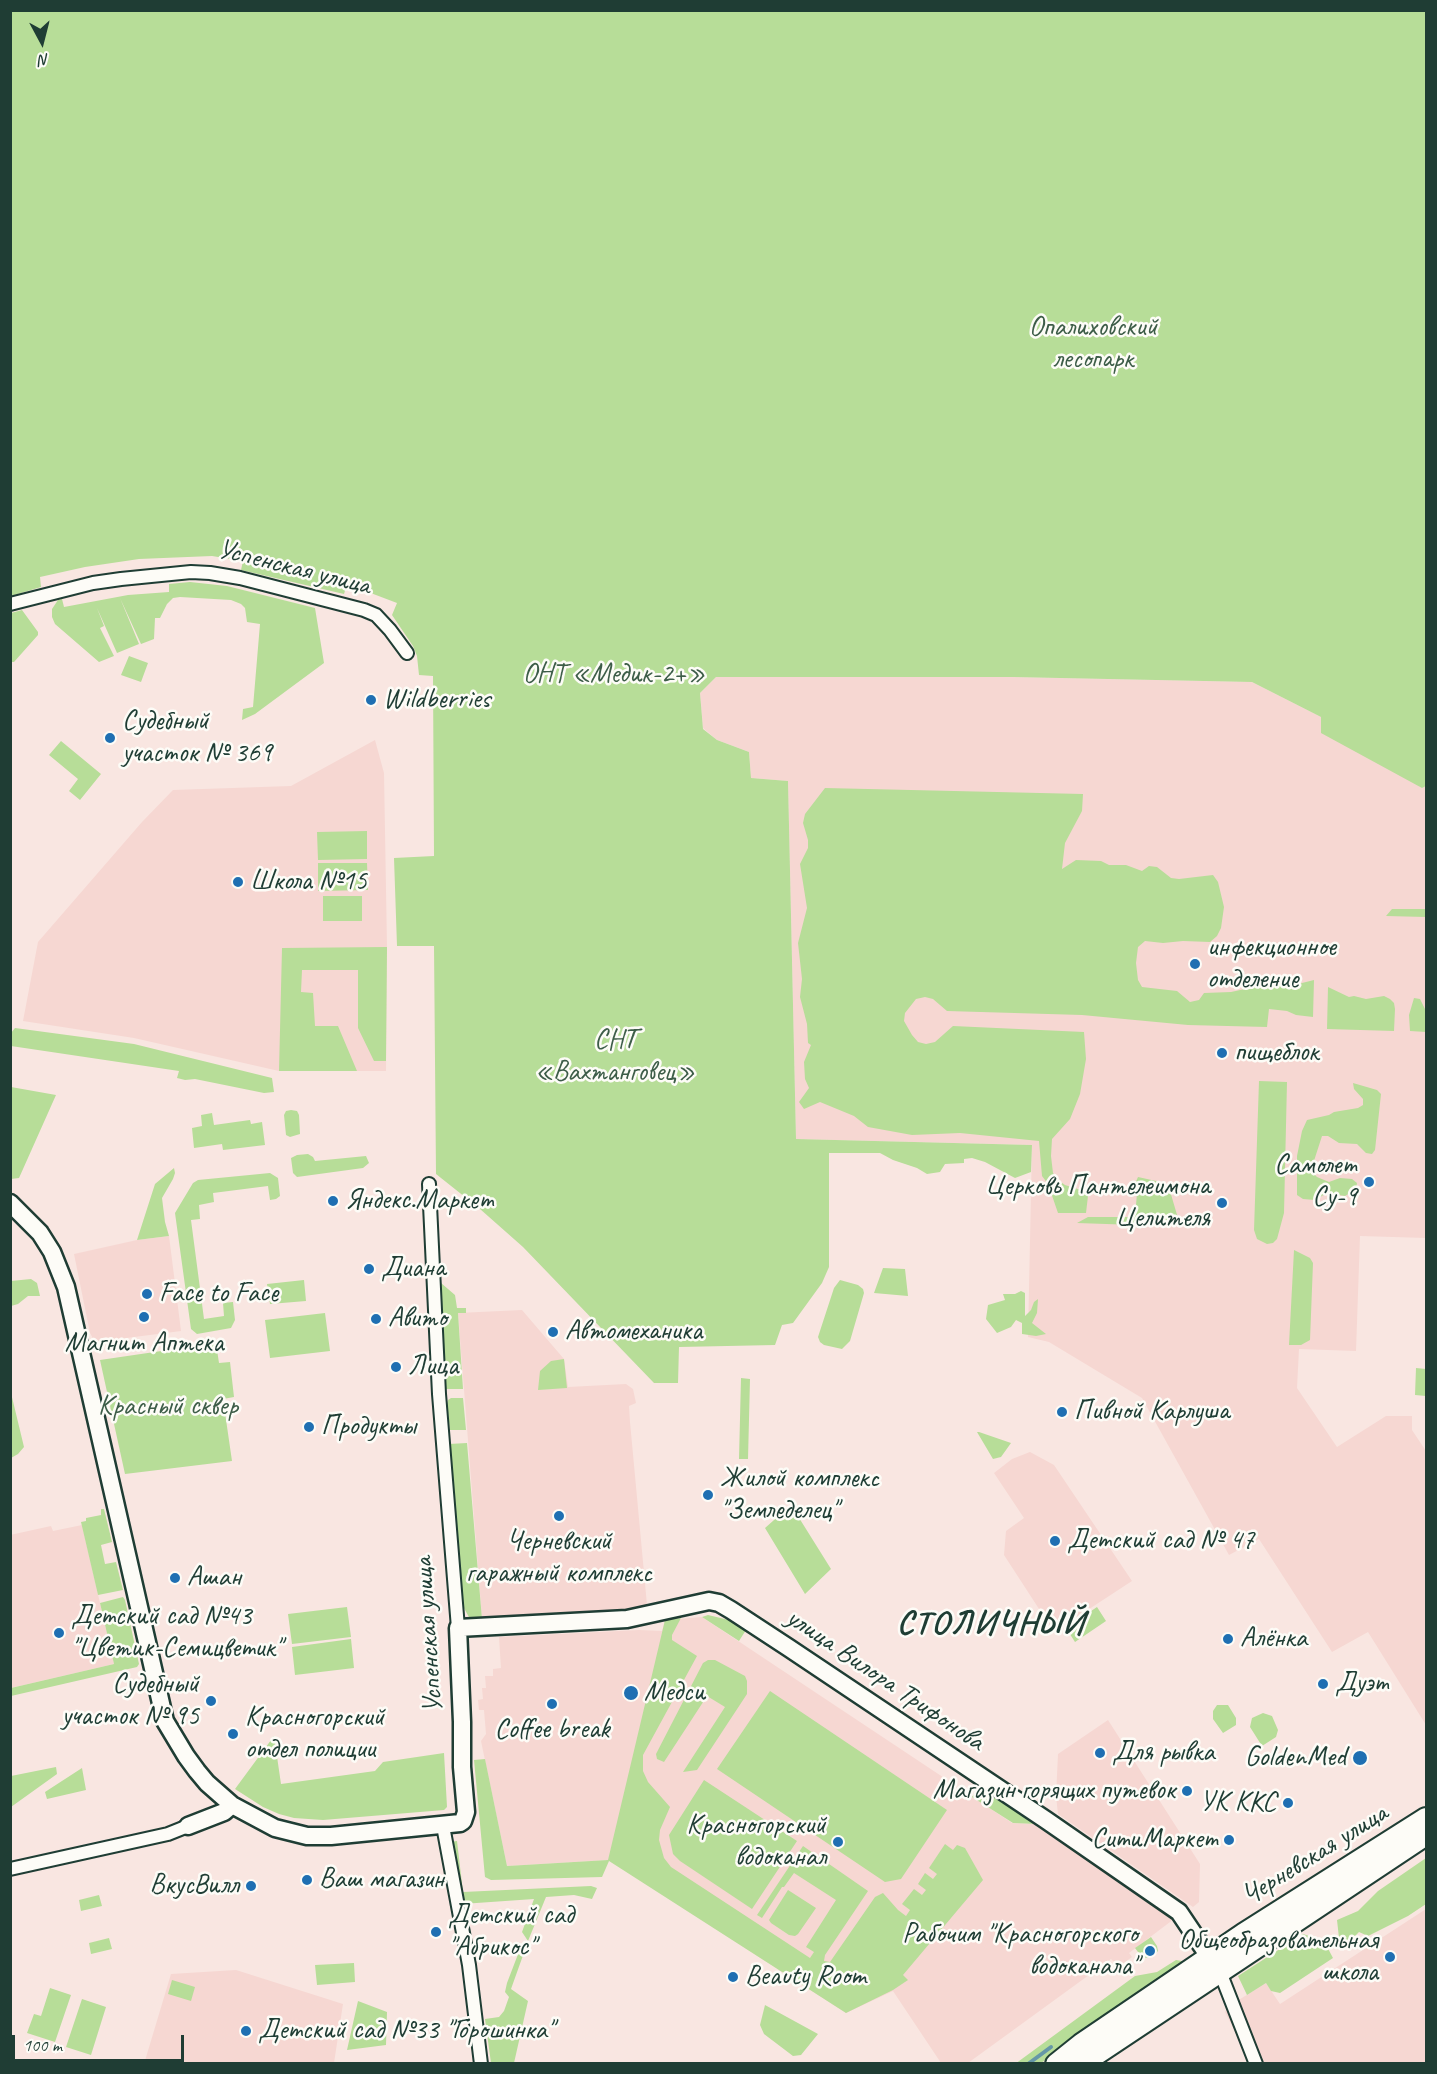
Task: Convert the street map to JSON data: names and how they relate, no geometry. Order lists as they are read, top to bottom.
{
  "streets": {
    "main road": ["Черневская улица"],
    "street": ["Успенская улица", "улица Вилора Трифонова"]
  },
  "crossings": [
    ["Успенская улица", "улица Вилора Трифонова"],
    ["улица Вилора Трифонова", "Черневская улица"]
  ],
  "districts": ["СТОЛИЧНЫЙ"],
  "parks": [
    "Опалиховский лесопарк",
    "ОНТ «Медик-2+»",
    "СНТ «Вахтанговец»",
    "Красный сквер"
  ],
  "places": [
    "Wildberries",
    "Судебный участок № 369",
    "Школа №15",
    "инфекционное отделение",
    "пищеблок",
    "Самолет Су-9",
    "Яндекс.Маркет",
    "Церковь Пантелеимона Целителя",
    "Диана",
    "Face to Face",
    "Магнит Аптека",
    "Авито",
    "Автомеханика",
    "Лица",
    "Пивной Карлуша",
    "Продукты",
    "Жилой комплекс \"Земледелец\"",
    "Черневский гаражный комплекс",
    "Детский сад № 47",
    "Ашан",
    "Детский сад №43 \"Цветик-Семицветик\"",
    "Алёнка",
    "Дуэт",
    "Медси",
    "Судебный участок № 95",
    "Coffee break",
    "Красногорский отдел полиции",
    "Для рывка",
    "GoldenMed",
    "Магазин горящих путевок",
    "УК ККС",
    "СитиМаркет",
    "Красногорский водоканал",
    "Ваш магазин",
    "ВкусВилл",
    "Детский сад \"Абрикос\"",
    "Рабочим \"Красногорского водоканала\"",
    "Общеобразовательная школа",
    "Beauty Room",
    "Детский сад №33 \"Горошинка\""
  ],
  "scale_bar": "100 m",
  "north": "bottom"
}
